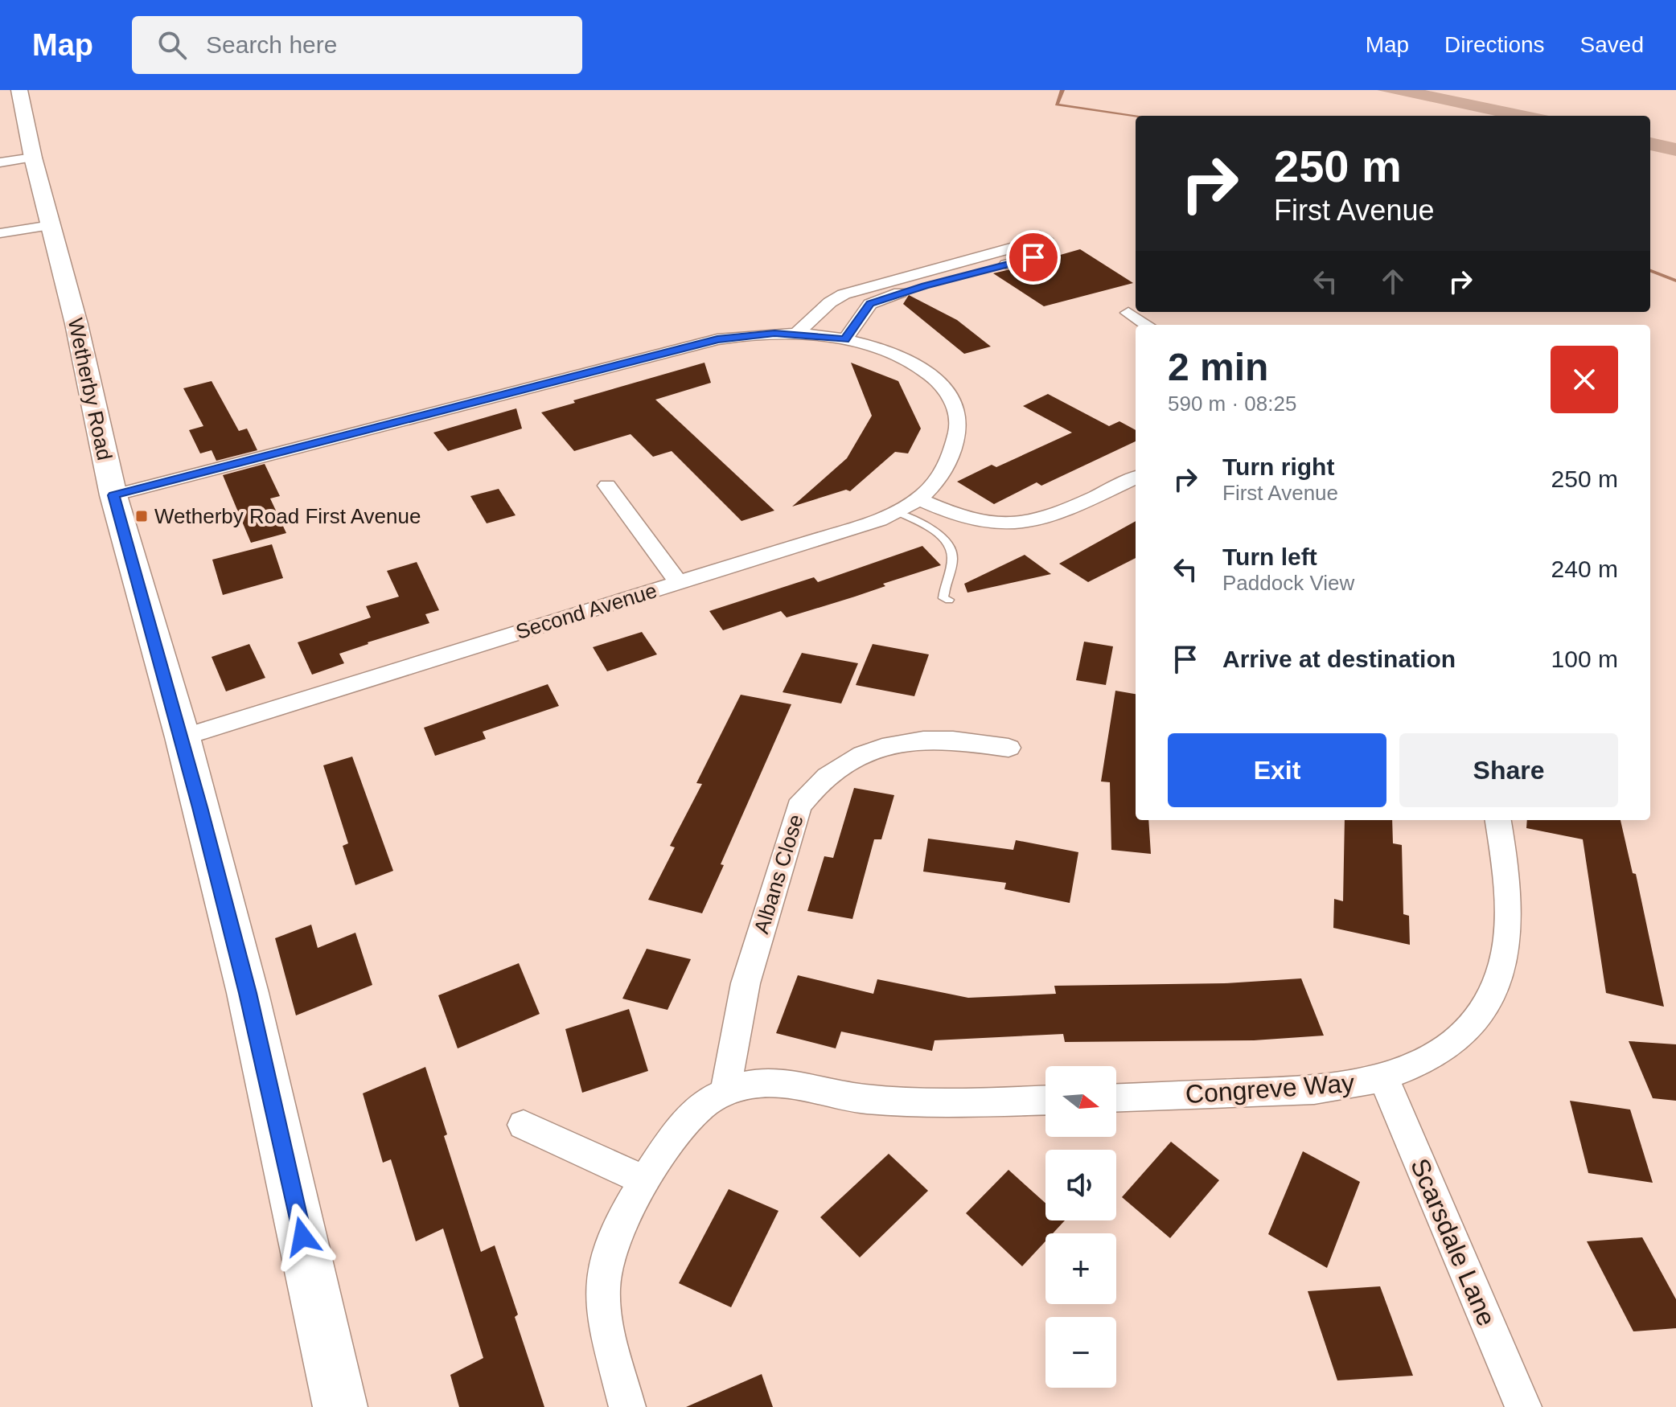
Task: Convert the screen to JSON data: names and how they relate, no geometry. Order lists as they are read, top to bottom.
{
  "streets": {
    "main road": ["Wetherby Road"],
    "street": [
      "Second Avenue",
      "Albans Close",
      "Congreve Way",
      "Scarsdale Lane"
    ]
  },
  "crossings": [
    ["Wetherby Road", "Second Avenue"],
    ["Congreve Way", "Scarsdale Lane"]
  ],
  "places": {
    "transit": ["Wetherby Road First Avenue"]
  },
  "north": "right",
  "page": {
    "header": "Map",
    "search": "Search here",
    "nav": ["Map", "Directions", "Saved"],
    "turn": ["250 m", "First Avenue"],
    "heading": ["2 min", "590 m · 08:25"],
    "list": [
      {
        "name": "Turn right",
        "note": "First Avenue",
        "value": "250 m"
      },
      {
        "name": "Turn left",
        "note": "Paddock View",
        "value": "240 m"
      },
      {
        "name": "Arrive at destination",
        "value": "100 m"
      }
    ],
    "buttons": ["Exit", "Share"],
    "map_buttons": ["+", "−"]
  }
}
